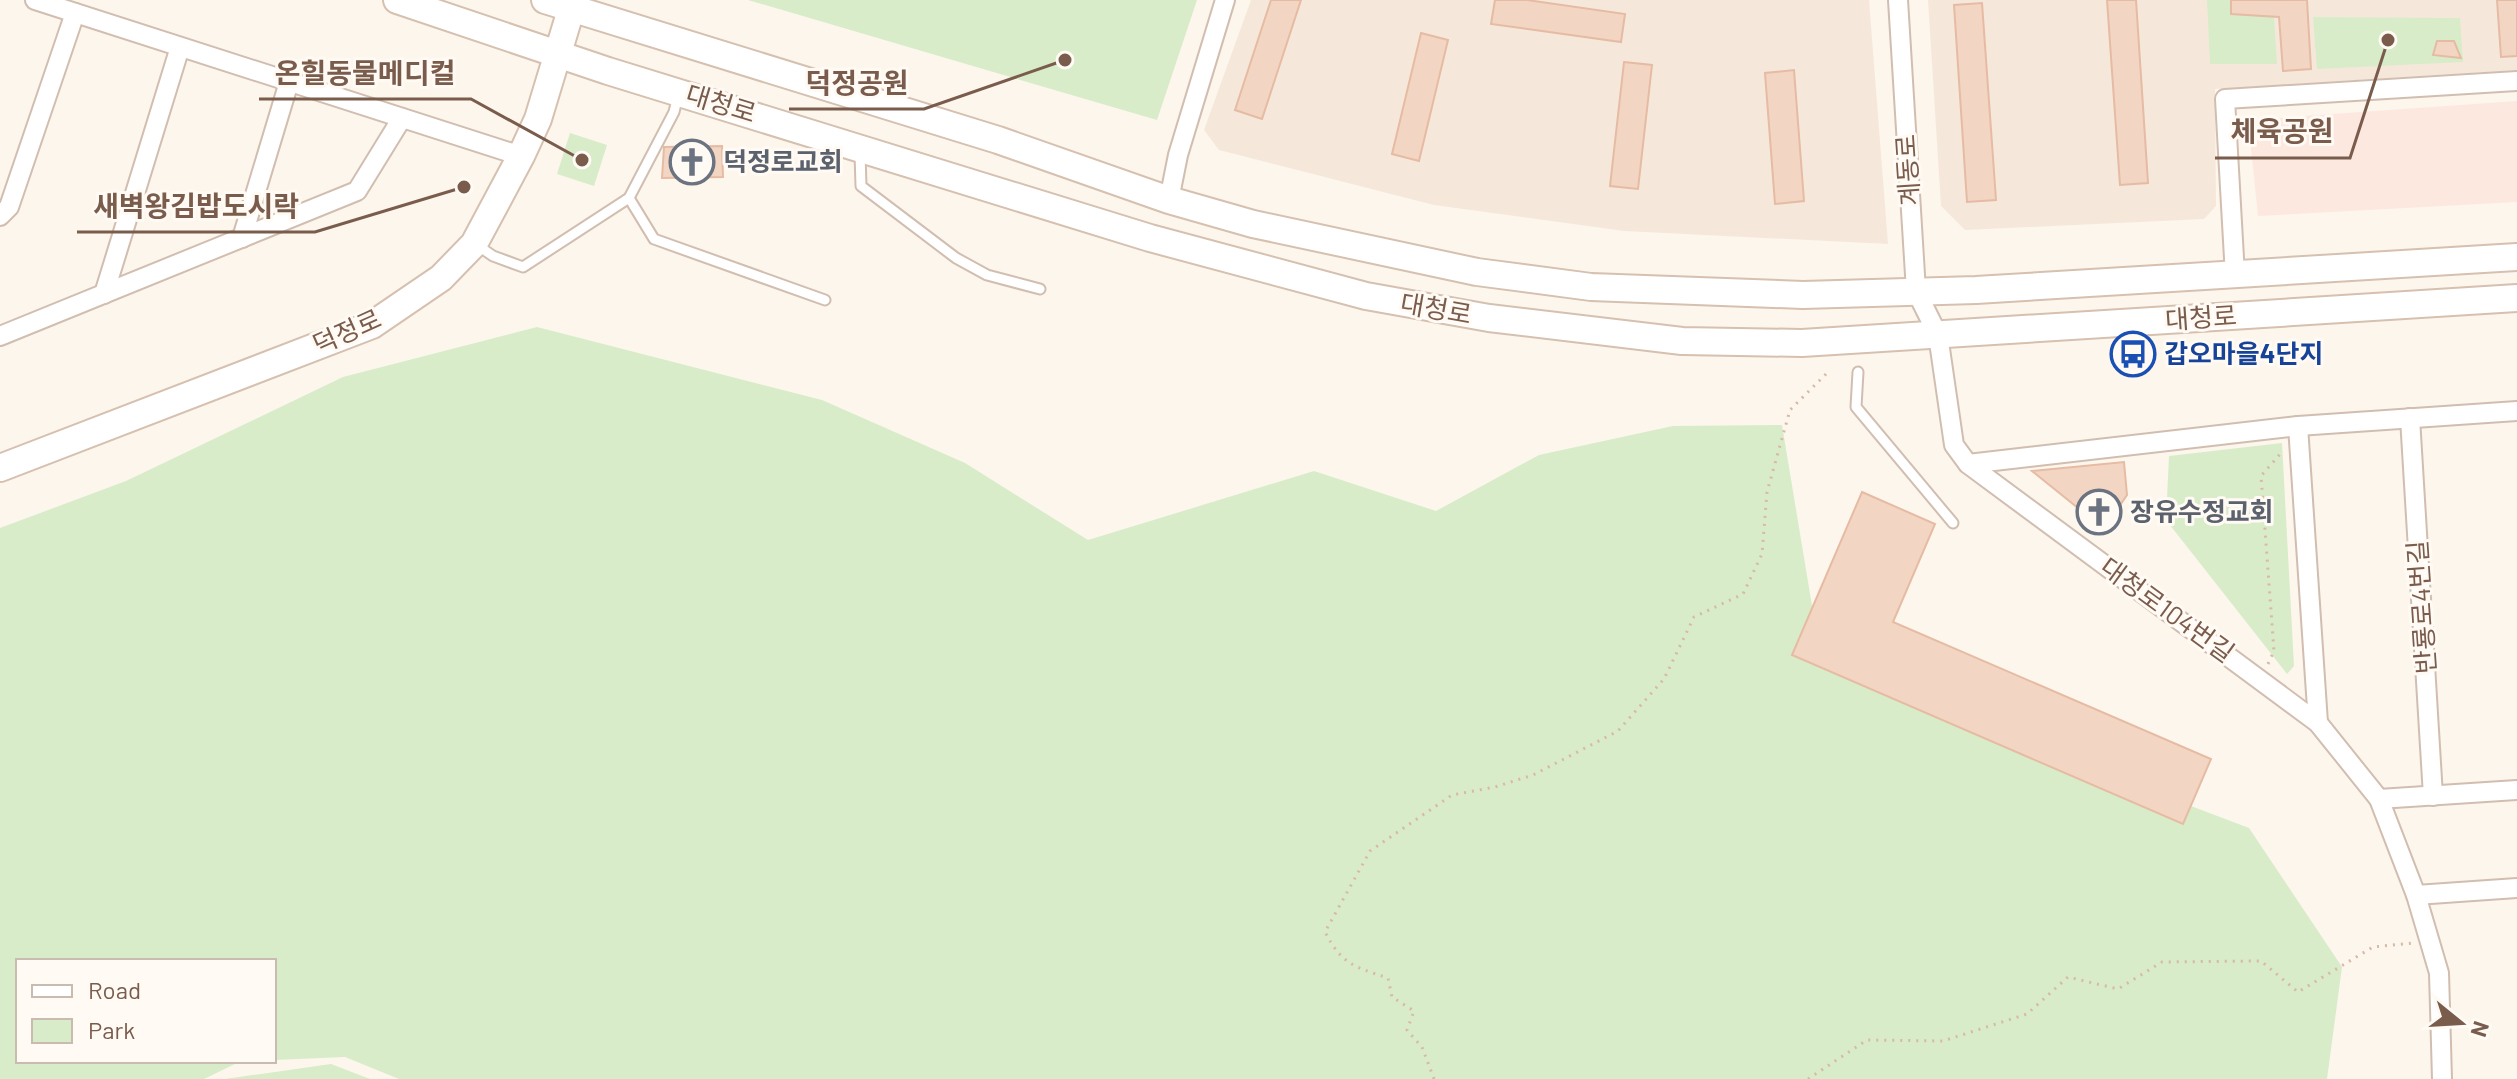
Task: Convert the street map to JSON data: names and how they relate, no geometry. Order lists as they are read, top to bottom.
{
  "streets": {
    "main road": ["대청로", "덕정로"],
    "street": ["계동로", "반룡로4번길", "대청로104번길"]
  },
  "crossings": [
    ["대청로", "계동로"],
    ["대청로", "덕정로"],
    ["대청로", "대청로104번길"],
    ["계동로", "대청로104번길"]
  ],
  "places": {
    "other": [
      "체육공원",
      "덕정공원",
      "온힐동물메디컬",
      "새벽왕김밥도시락"
    ],
    "church": ["덕정로교회", "장유수정교회"],
    "bus stop": ["갑오마을4단지"]
  },
  "legend": ["Road", "Park"],
  "north": "right"
}
